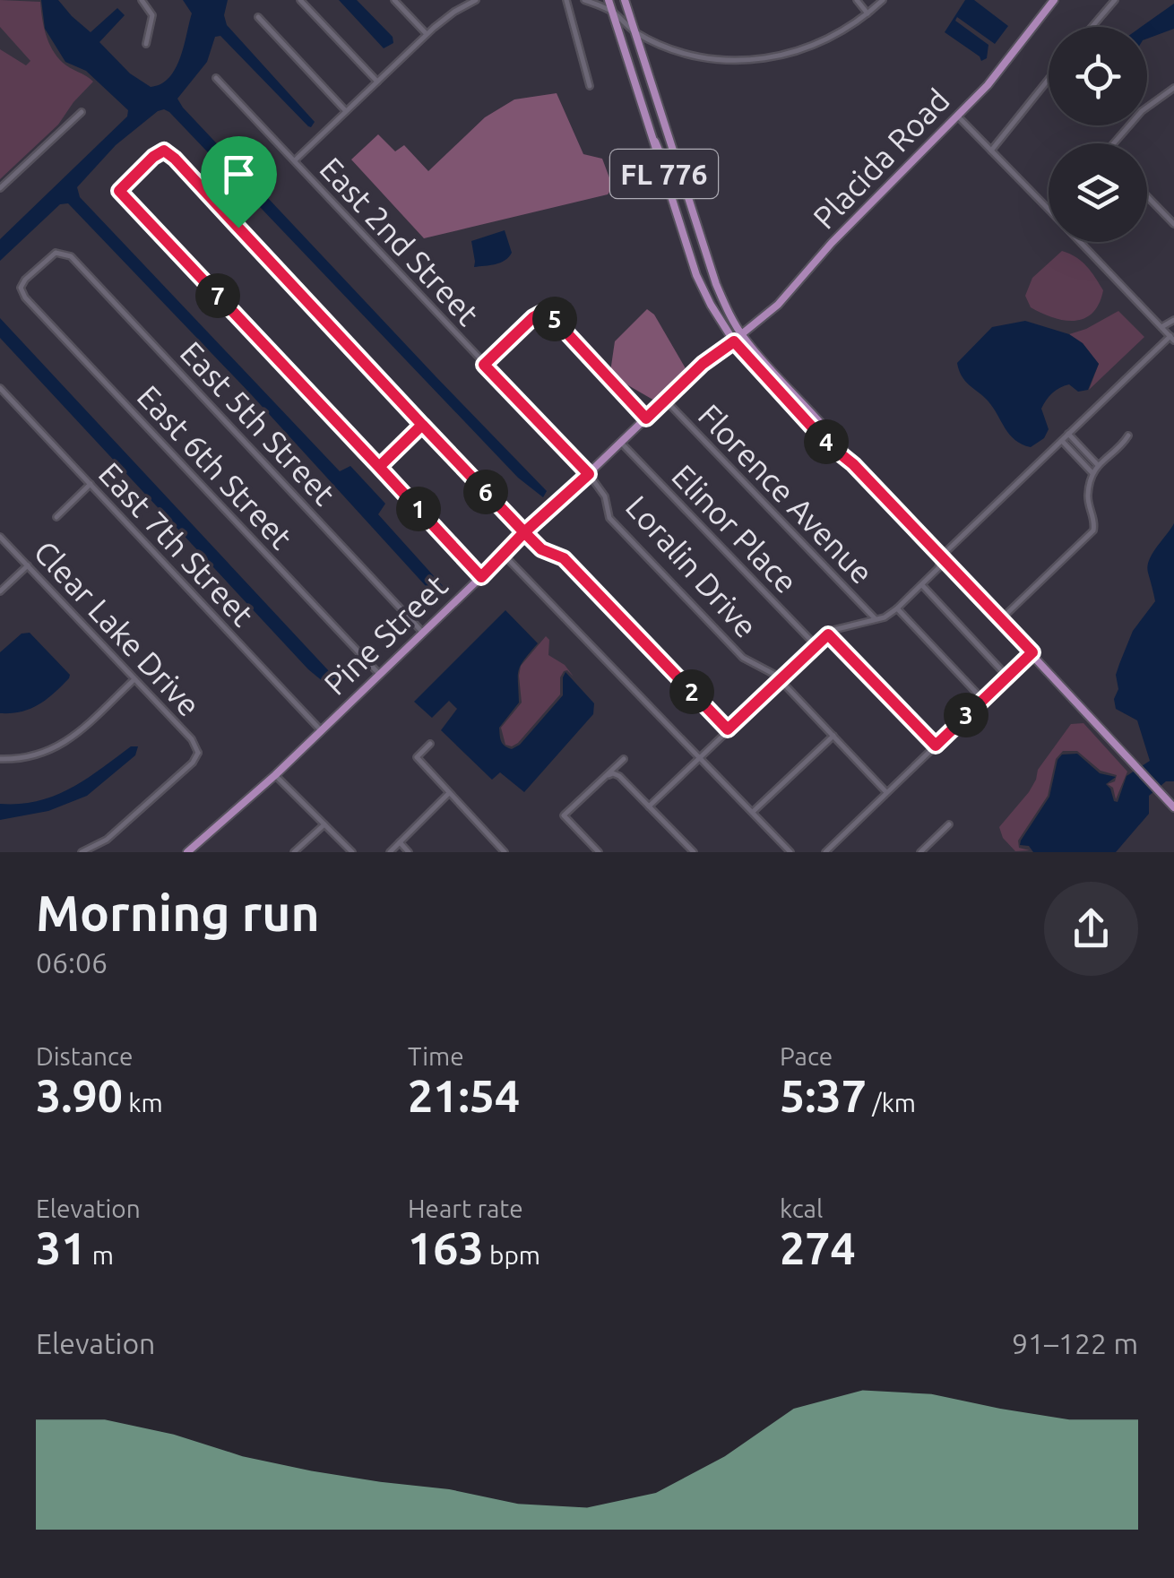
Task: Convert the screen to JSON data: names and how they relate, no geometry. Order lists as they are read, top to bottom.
{
  "streets": {
    "main road": ["Placida Road", "FL 776", "Pine Street"],
    "street": [
      "East 2nd Street",
      "East 5th Street",
      "East 6th Street",
      "Florence Avenue",
      "Elinor Place",
      "East 7th Street",
      "Loralin Drive",
      "Clear Lake Drive"
    ]
  },
  "crossings": [
    ["Placida Road", "FL 776"],
    ["Placida Road", "Pine Street"],
    ["FL 776", "Pine Street"],
    ["East 2nd Street", "Loralin Drive"],
    ["East 2nd Street", "Pine Street"],
    ["East 5th Street", "East 6th Street"],
    ["East 5th Street", "Pine Street"],
    ["East 6th Street", "Pine Street"],
    ["Florence Avenue", "Pine Street"],
    ["Elinor Place", "Pine Street"],
    ["East 7th Street", "Pine Street"],
    ["Loralin Drive", "Pine Street"]
  ],
  "page": {
    "pins": [
      "7",
      "5",
      "4",
      "6",
      "1",
      "2",
      "3"
    ],
    "heading": ["Morning run", "06:06"],
    "stats": [
      ["Distance", "3.90 km"],
      ["Time", "21:54"],
      ["Pace", "5:37 /km"],
      ["Elevation", "31 m"],
      ["Heart rate", "163 bpm"],
      ["kcal", "274"]
    ],
    "chart": ["Elevation", "91–122 m"]
  }
}
